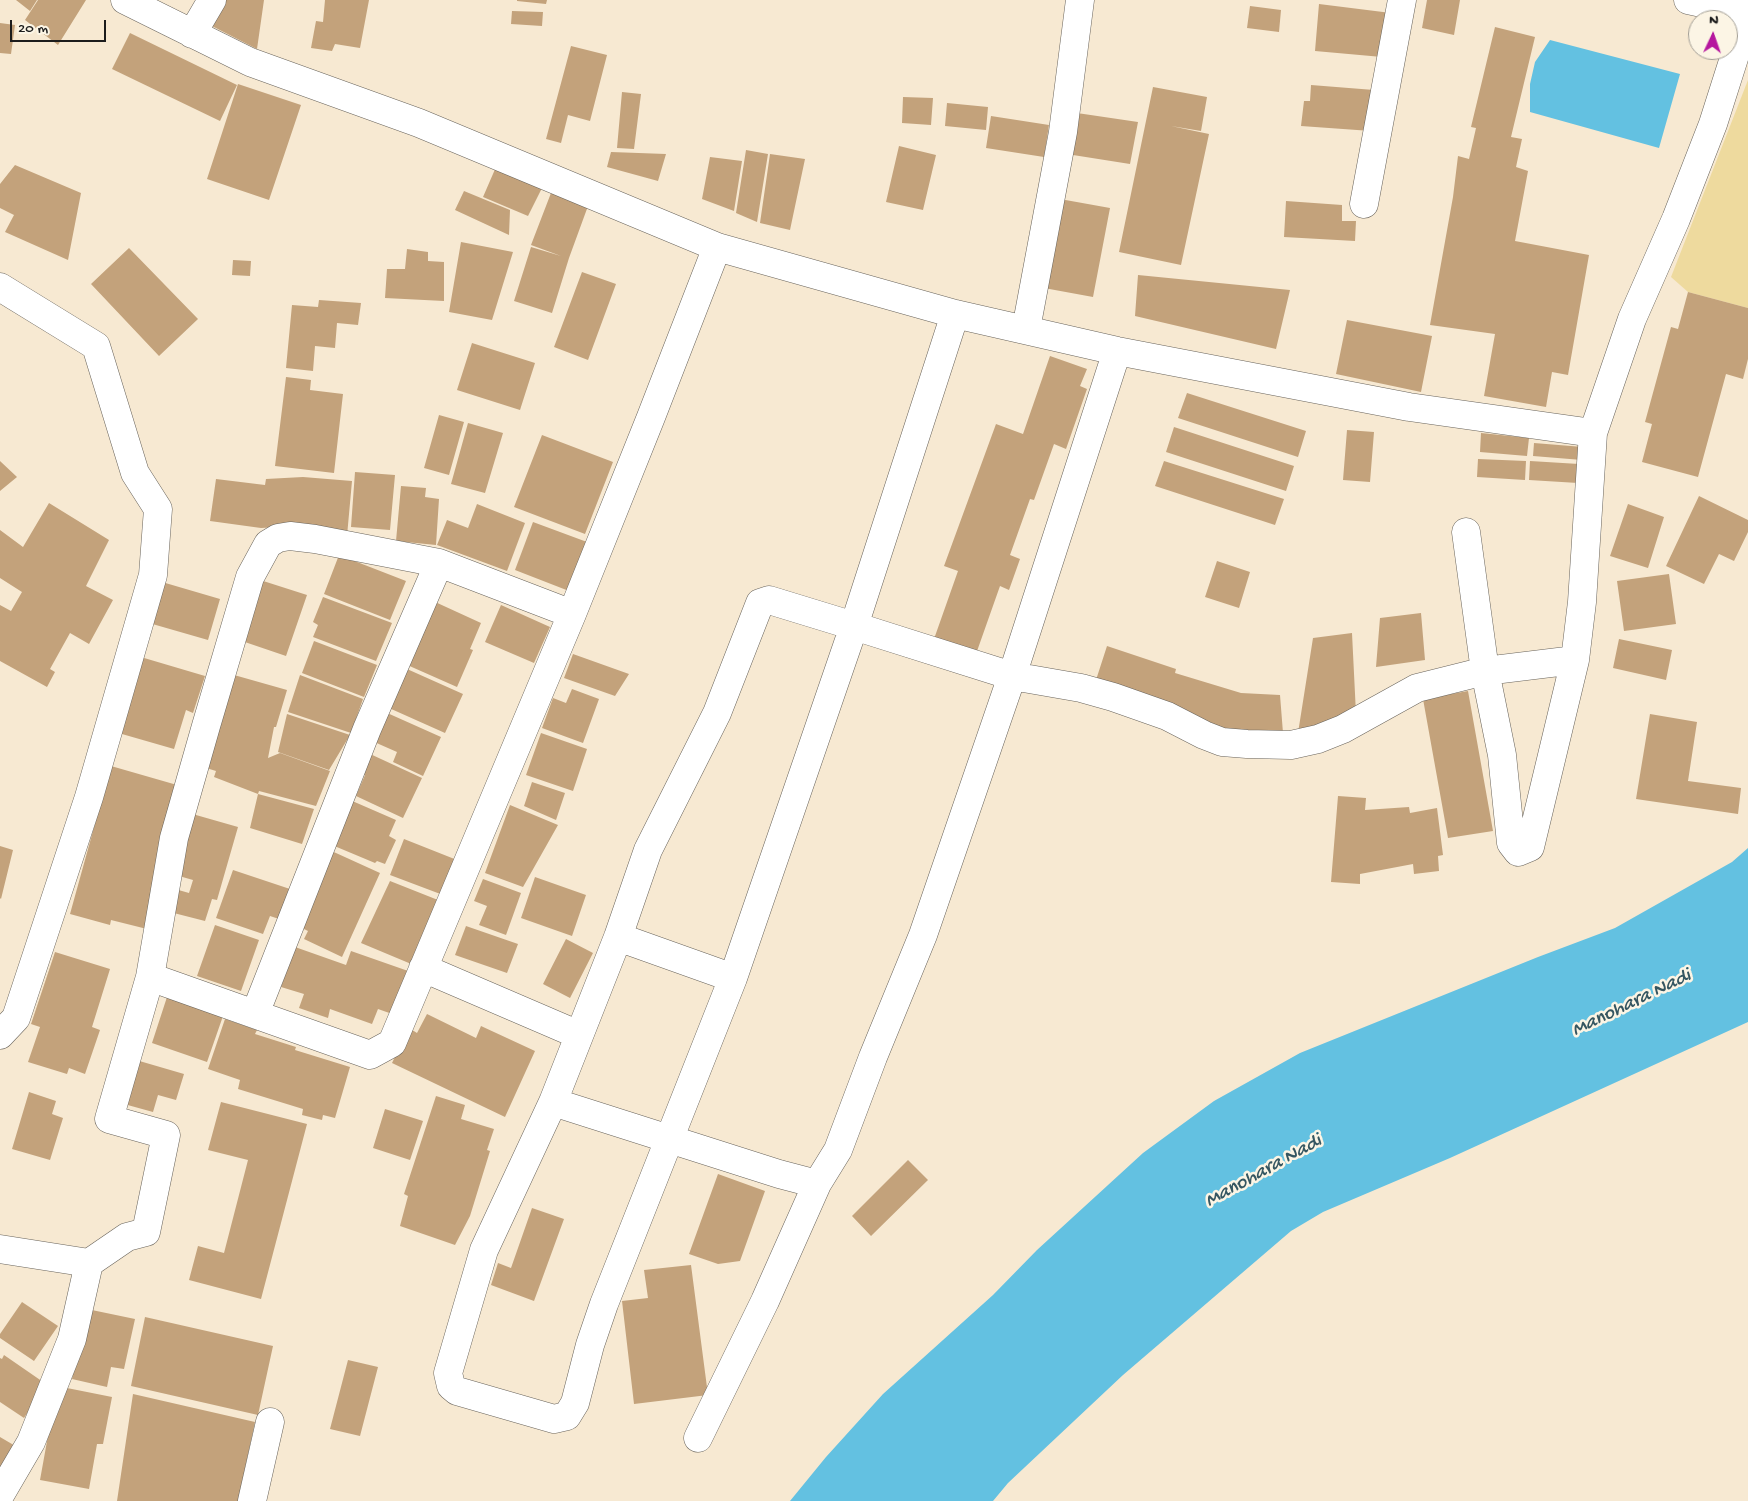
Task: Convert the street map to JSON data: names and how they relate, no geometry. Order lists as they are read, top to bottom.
{
  "water": ["Manohara Nadi"],
  "scale_bar": "20 m",
  "north": "top"
}
